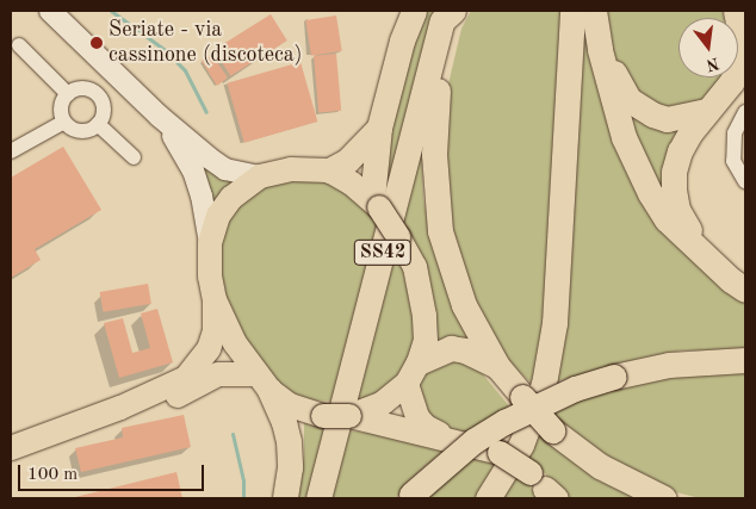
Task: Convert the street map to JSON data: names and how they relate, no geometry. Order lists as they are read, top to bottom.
{
  "streets": {
    "highway": ["SS42"]
  },
  "places": ["Seriate - via cassinone (discoteca)"],
  "scale_bar": "100 m",
  "north": "bottom"
}
